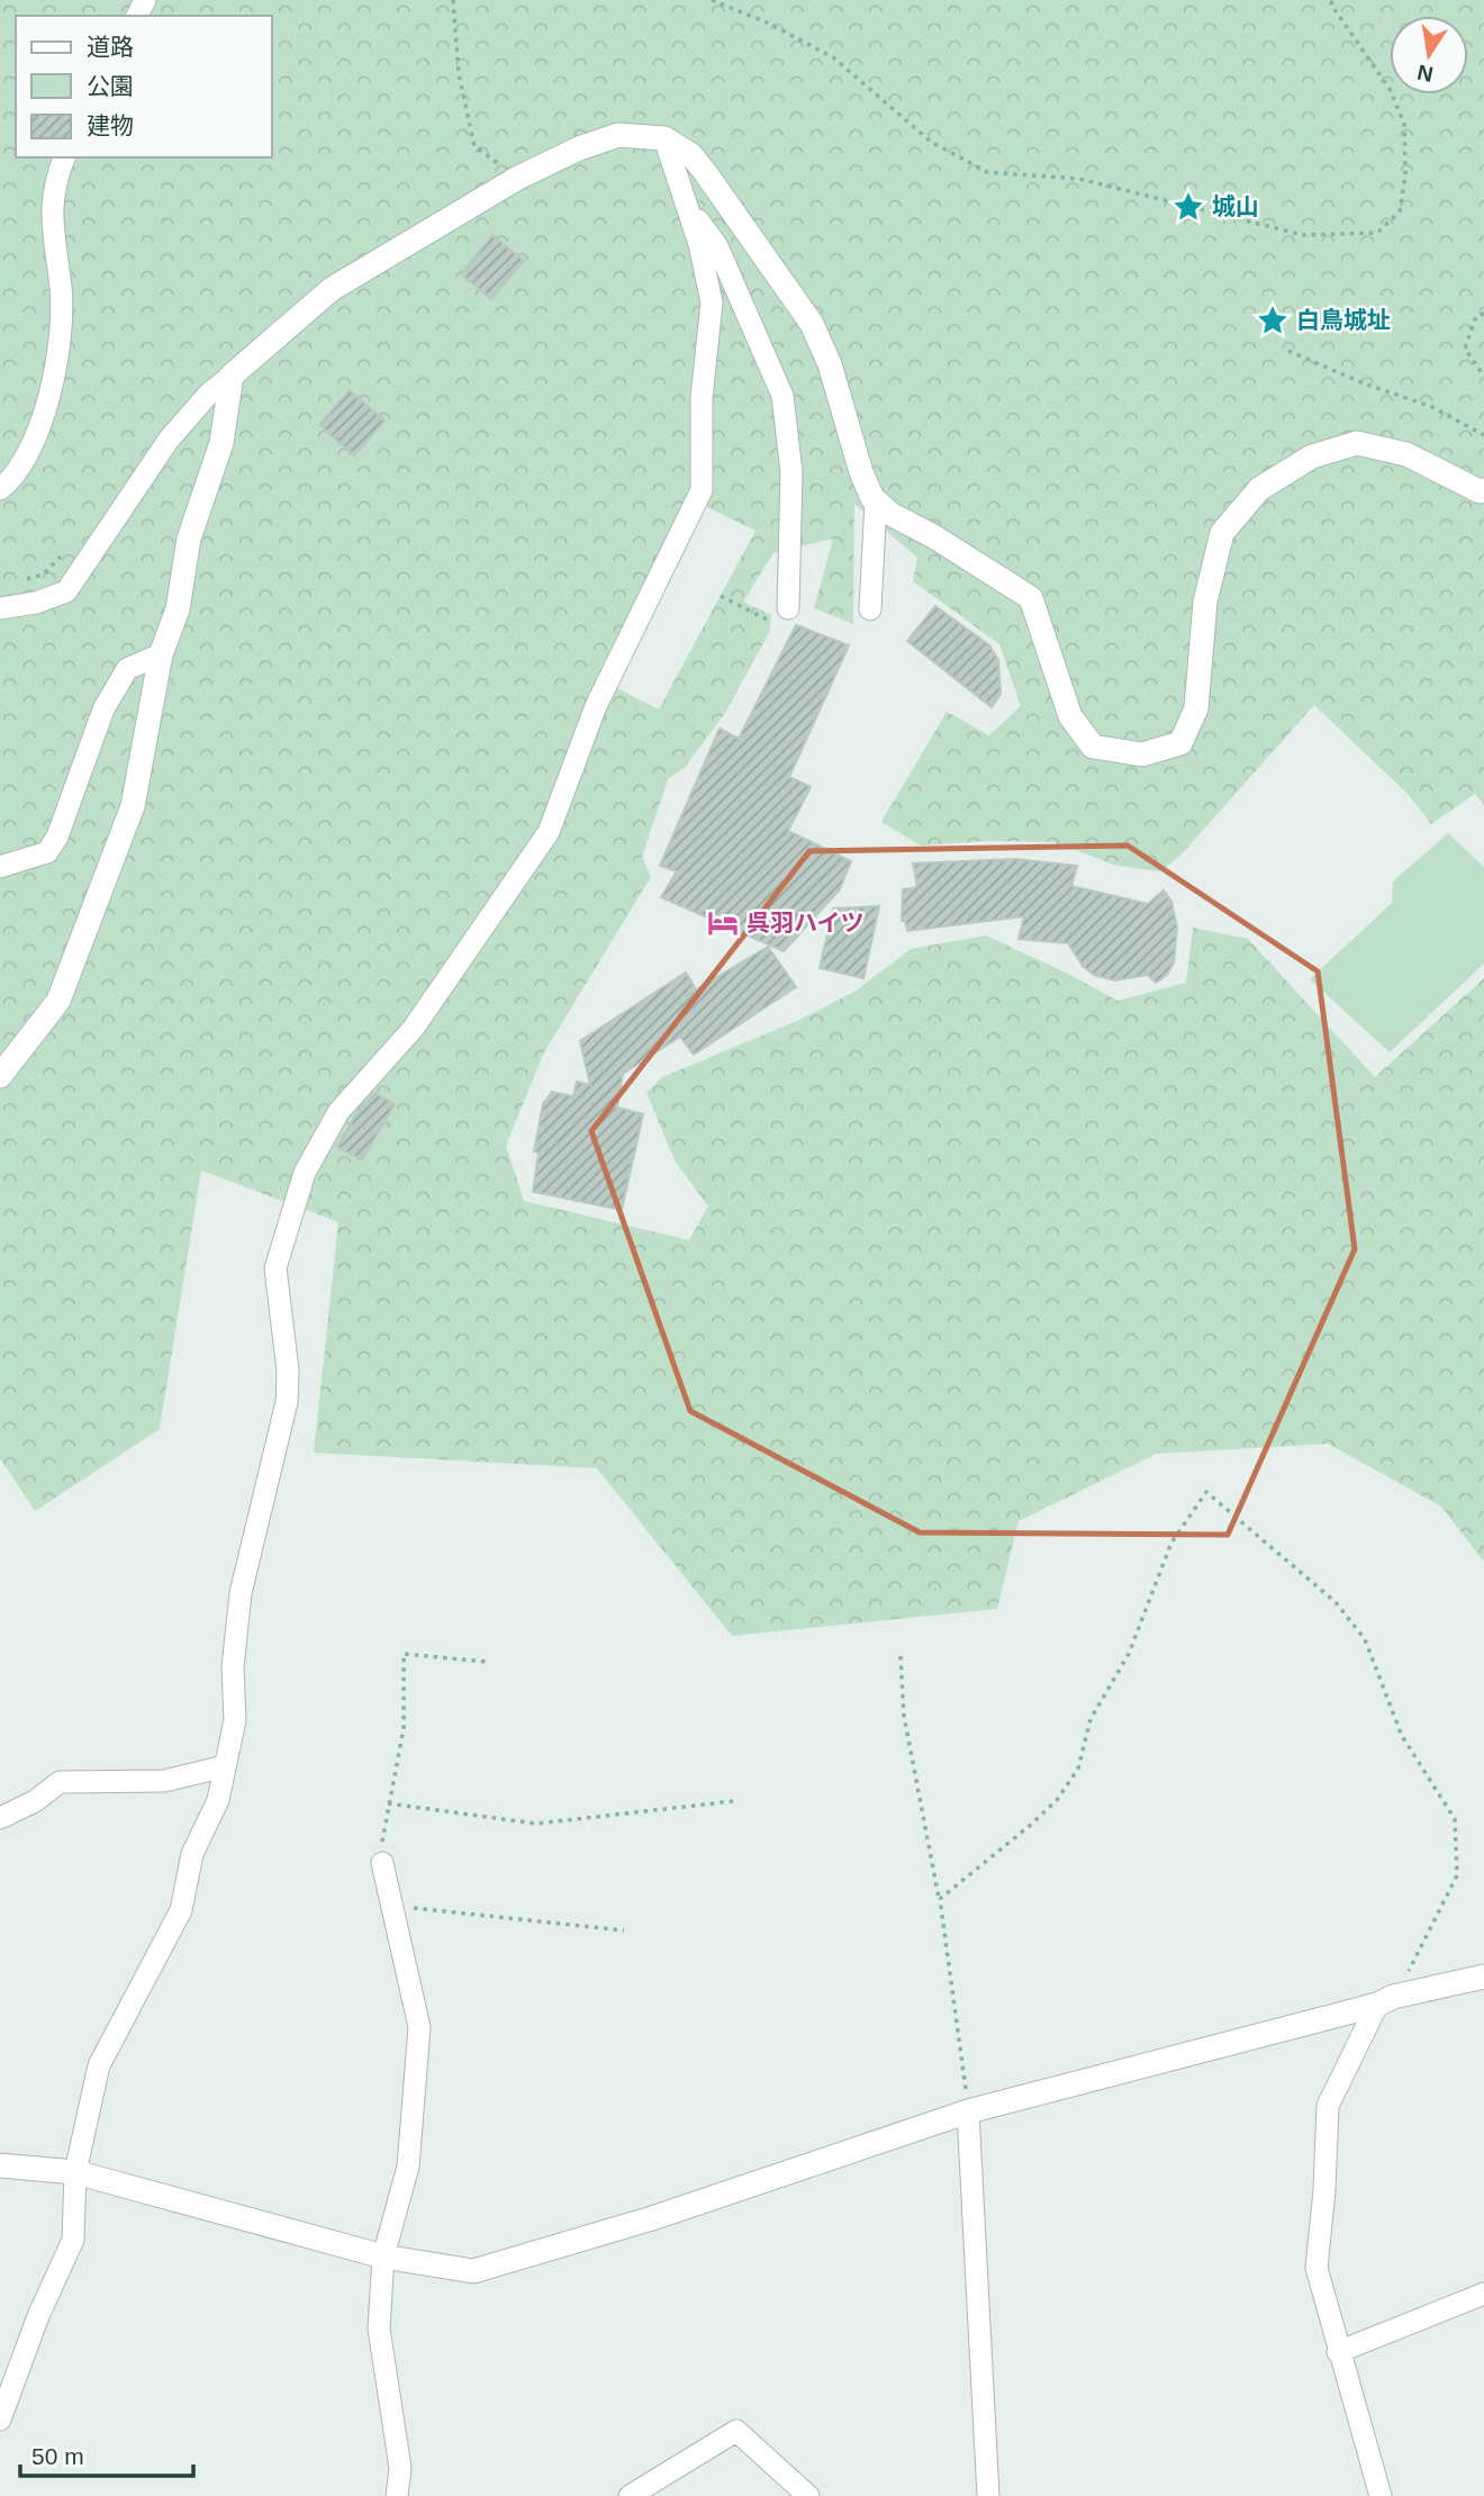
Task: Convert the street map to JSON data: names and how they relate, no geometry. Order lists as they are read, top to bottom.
{
  "places": {
    "place": ["城山", "白鳥城址"],
    "hotel": ["呉羽ハイツ"]
  },
  "legend": ["道路", "公園", "建物"],
  "scale_bar": "50 m",
  "north": "bottom"
}
